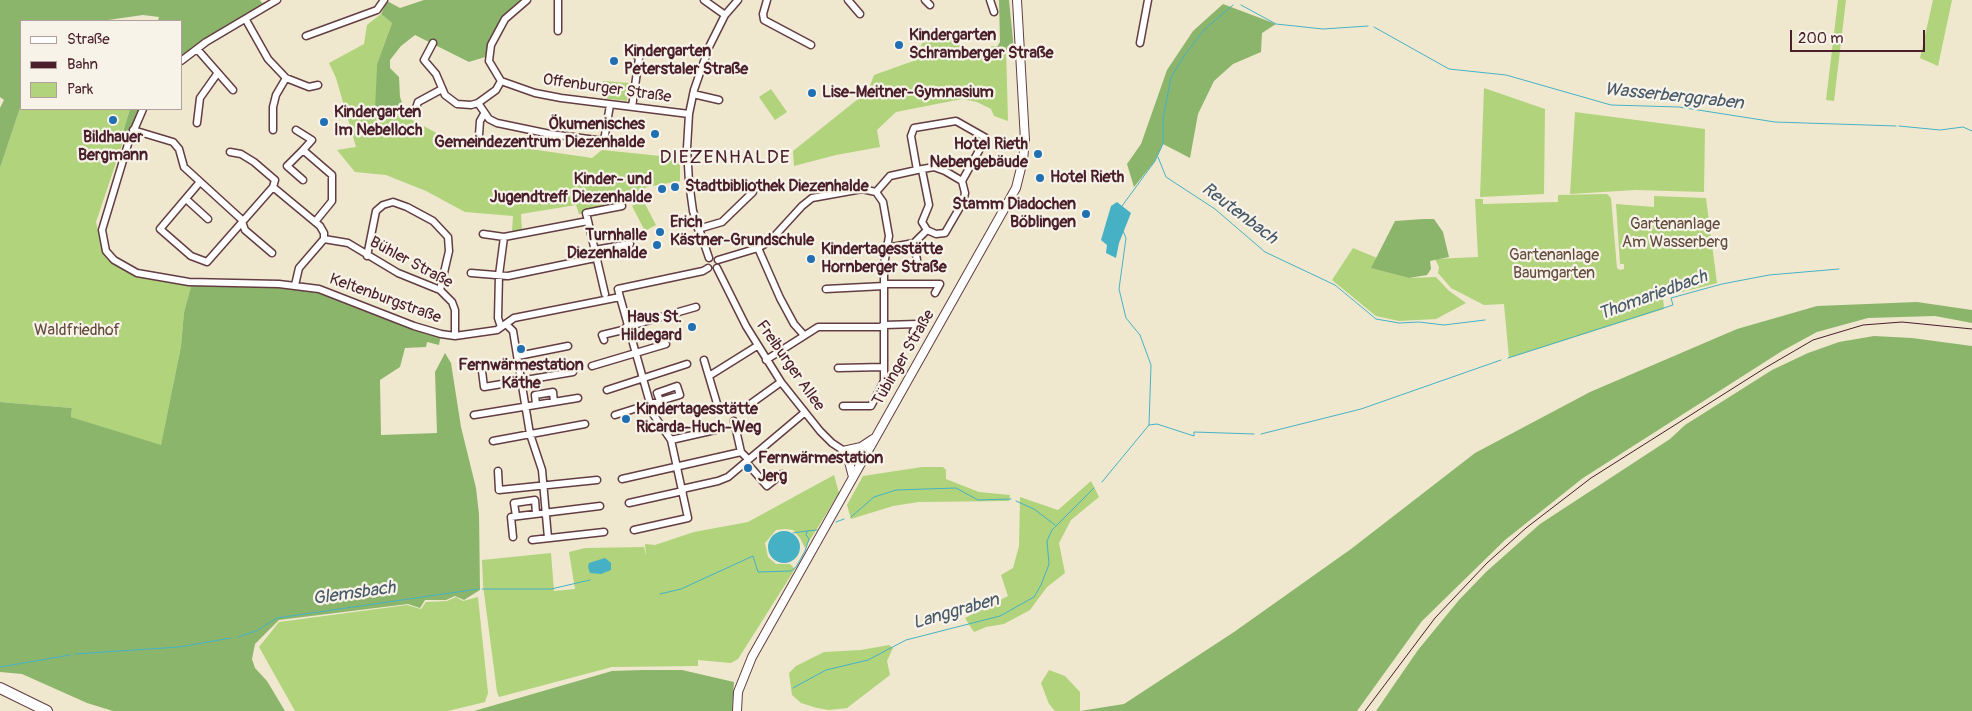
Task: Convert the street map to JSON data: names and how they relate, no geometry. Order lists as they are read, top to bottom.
{
  "streets": {
    "main road": ["Tübinger Straße"],
    "street": [
      "Offenburger Straße",
      "Bühler Straße",
      "Keltenburgstraße",
      "Freiburger Allee"
    ]
  },
  "crossings": [
    ["Bühler Straße", "Keltenburgstraße"],
    ["Keltenburgstraße", "Freiburger Allee"],
    ["Tübinger Straße", "Freiburger Allee"]
  ],
  "districts": ["DIEZENHALDE"],
  "water": [
    "Wasserberggraben",
    "Reutenbach",
    "Thomariedbach",
    "Glemsbach",
    "Langgraben"
  ],
  "parks": ["Gartenanlage Am Wasserberg", "Gartenanlage Baumgarten", "Waldfriedhof"],
  "places": [
    "Kindergarten Schramberger Straße",
    "Kindergarten Peterstaler Straße",
    "Lise-Meitner-Gymnasium",
    "Bildhauer Bergmann",
    "Kindergarten Im Nebelloch",
    "Ökumenisches Gemeindezentrum Diezenhalde",
    "Hotel Rieth Nebengebäude",
    "Hotel Rieth",
    "Stadtbibliothek Diezenhalde",
    "Kinder- und Jugendtreff Diezenhalde",
    "Stamm Diadochen Böblingen",
    "Erich Kästner-Grundschule",
    "Turnhalle Diezenhalde",
    "Kindertagesstätte Hornberger Straße",
    "Haus St. Hildegard",
    "Fernwärmestation Käthe",
    "Kindertagesstätte Ricarda-Huch-Weg",
    "Fernwärmestation Jerg"
  ],
  "legend": ["Straße", "Bahn", "Park"],
  "scale_bar": "200 m"
}
